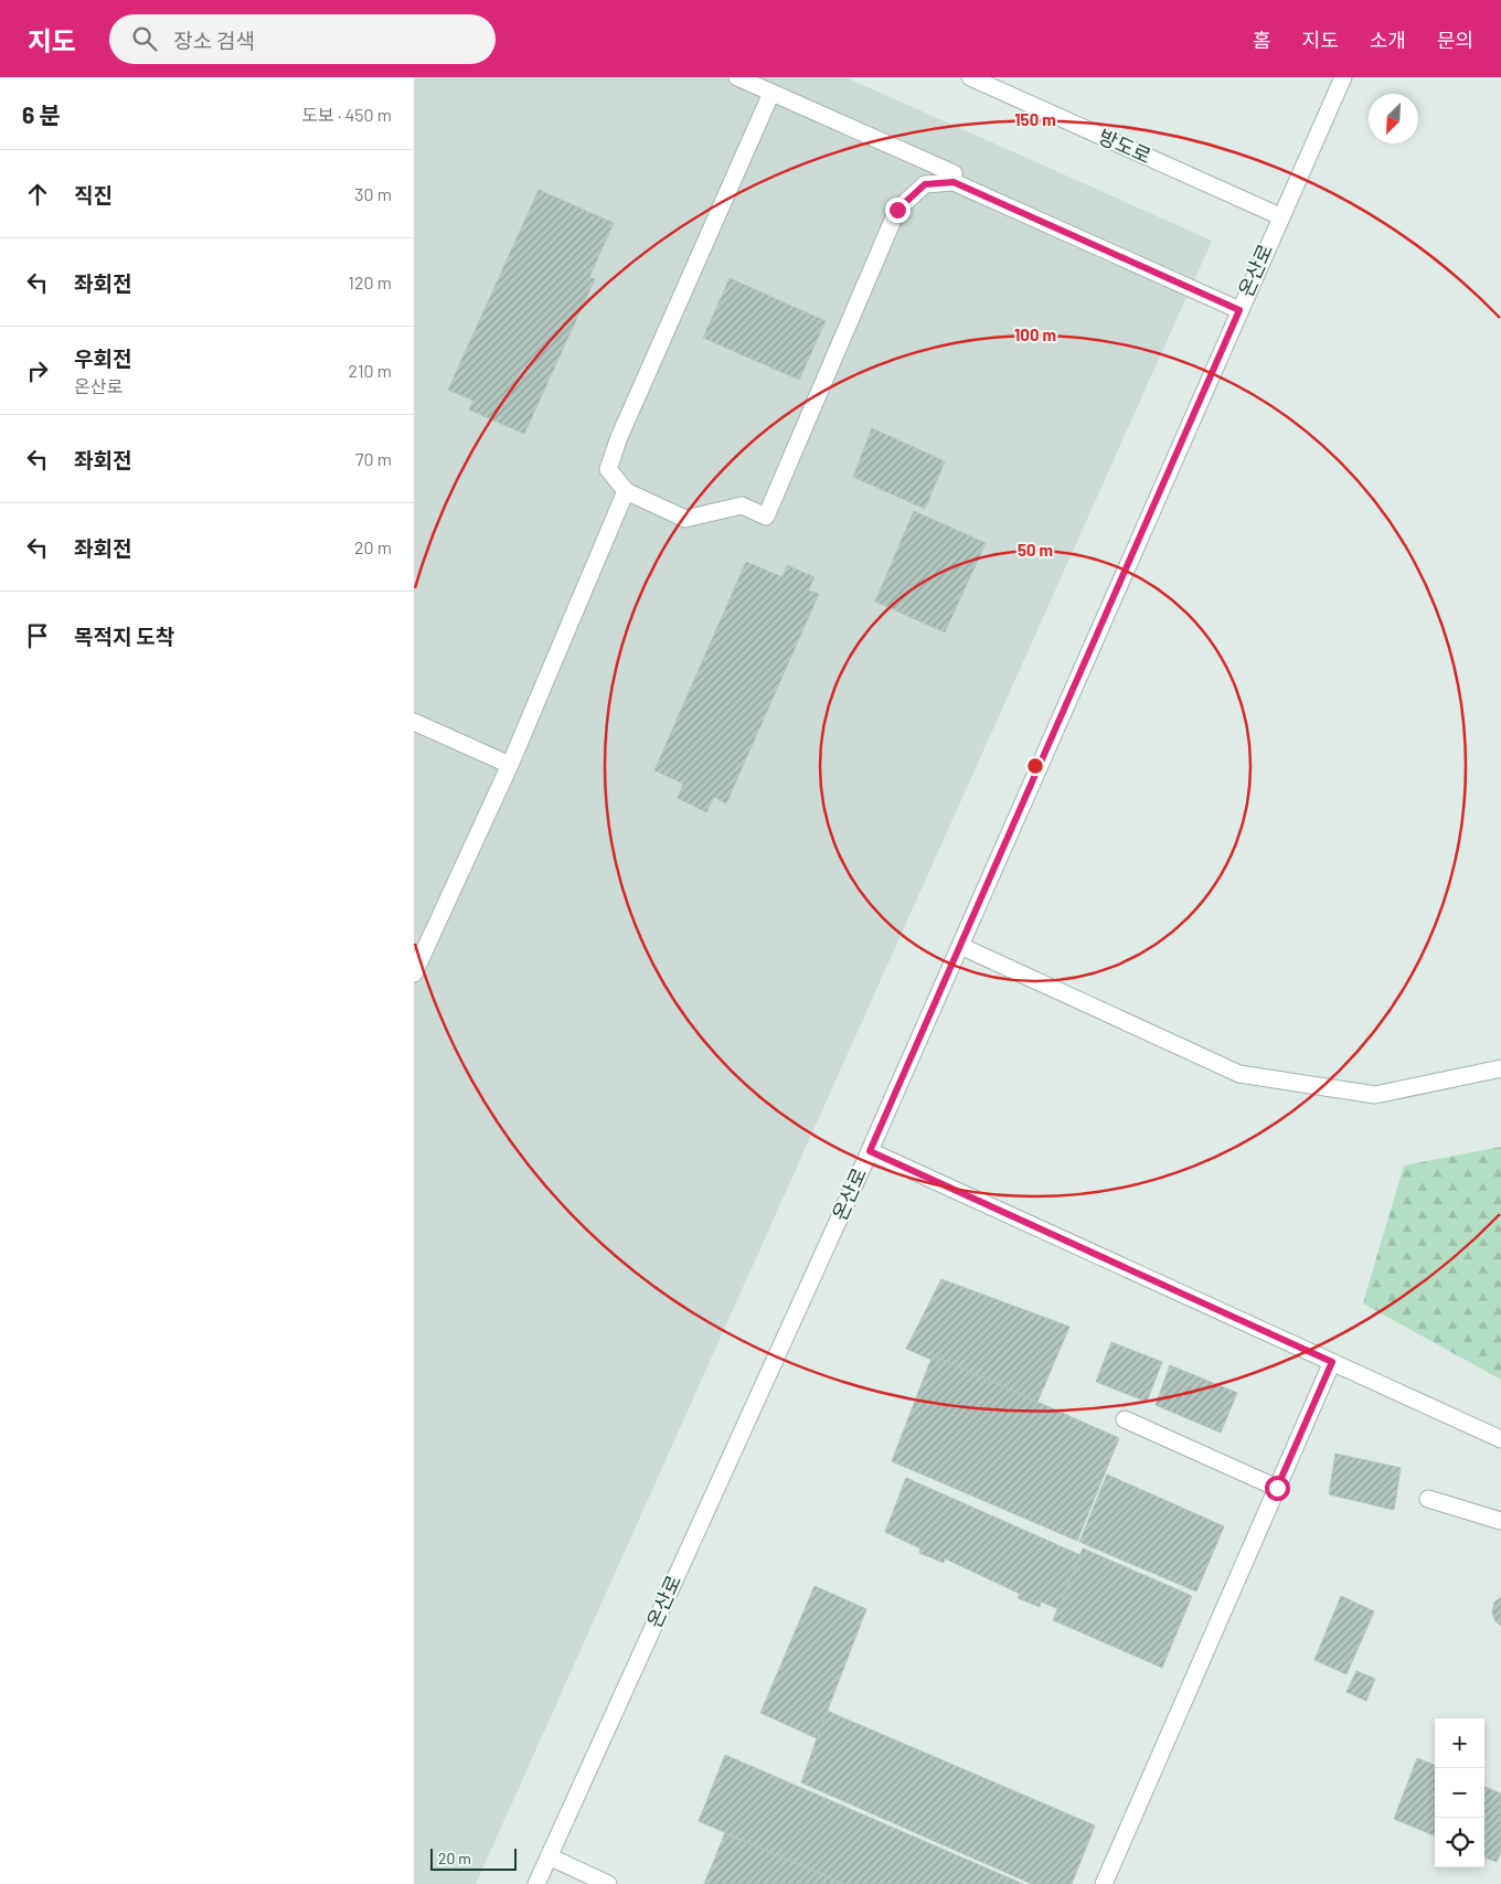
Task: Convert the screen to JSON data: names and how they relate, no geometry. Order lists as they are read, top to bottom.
{
  "streets": {
    "street": ["방도로", "온산로"]
  },
  "crossings": [
    ["방도로", "온산로"]
  ],
  "scale_bar": "20 m",
  "north": "bottom left",
  "page": {
    "header": "지도",
    "search": "장소 검색",
    "nav": [
      "홈",
      "지도",
      "소개",
      "문의"
    ],
    "heading": ["6 분", "도보 · 450 m"],
    "list": [
      ["직진", "30 m"],
      ["좌회전", "120 m"],
      ["우회전", "온산로", "210 m"],
      ["좌회전", "70 m"],
      ["좌회전", "20 m"],
      "목적지 도착"
    ],
    "map_buttons": ["+", "−"],
    "scale": "20 m"
  },
  "rings": ["150 m", "100 m", "50 m"]
}
